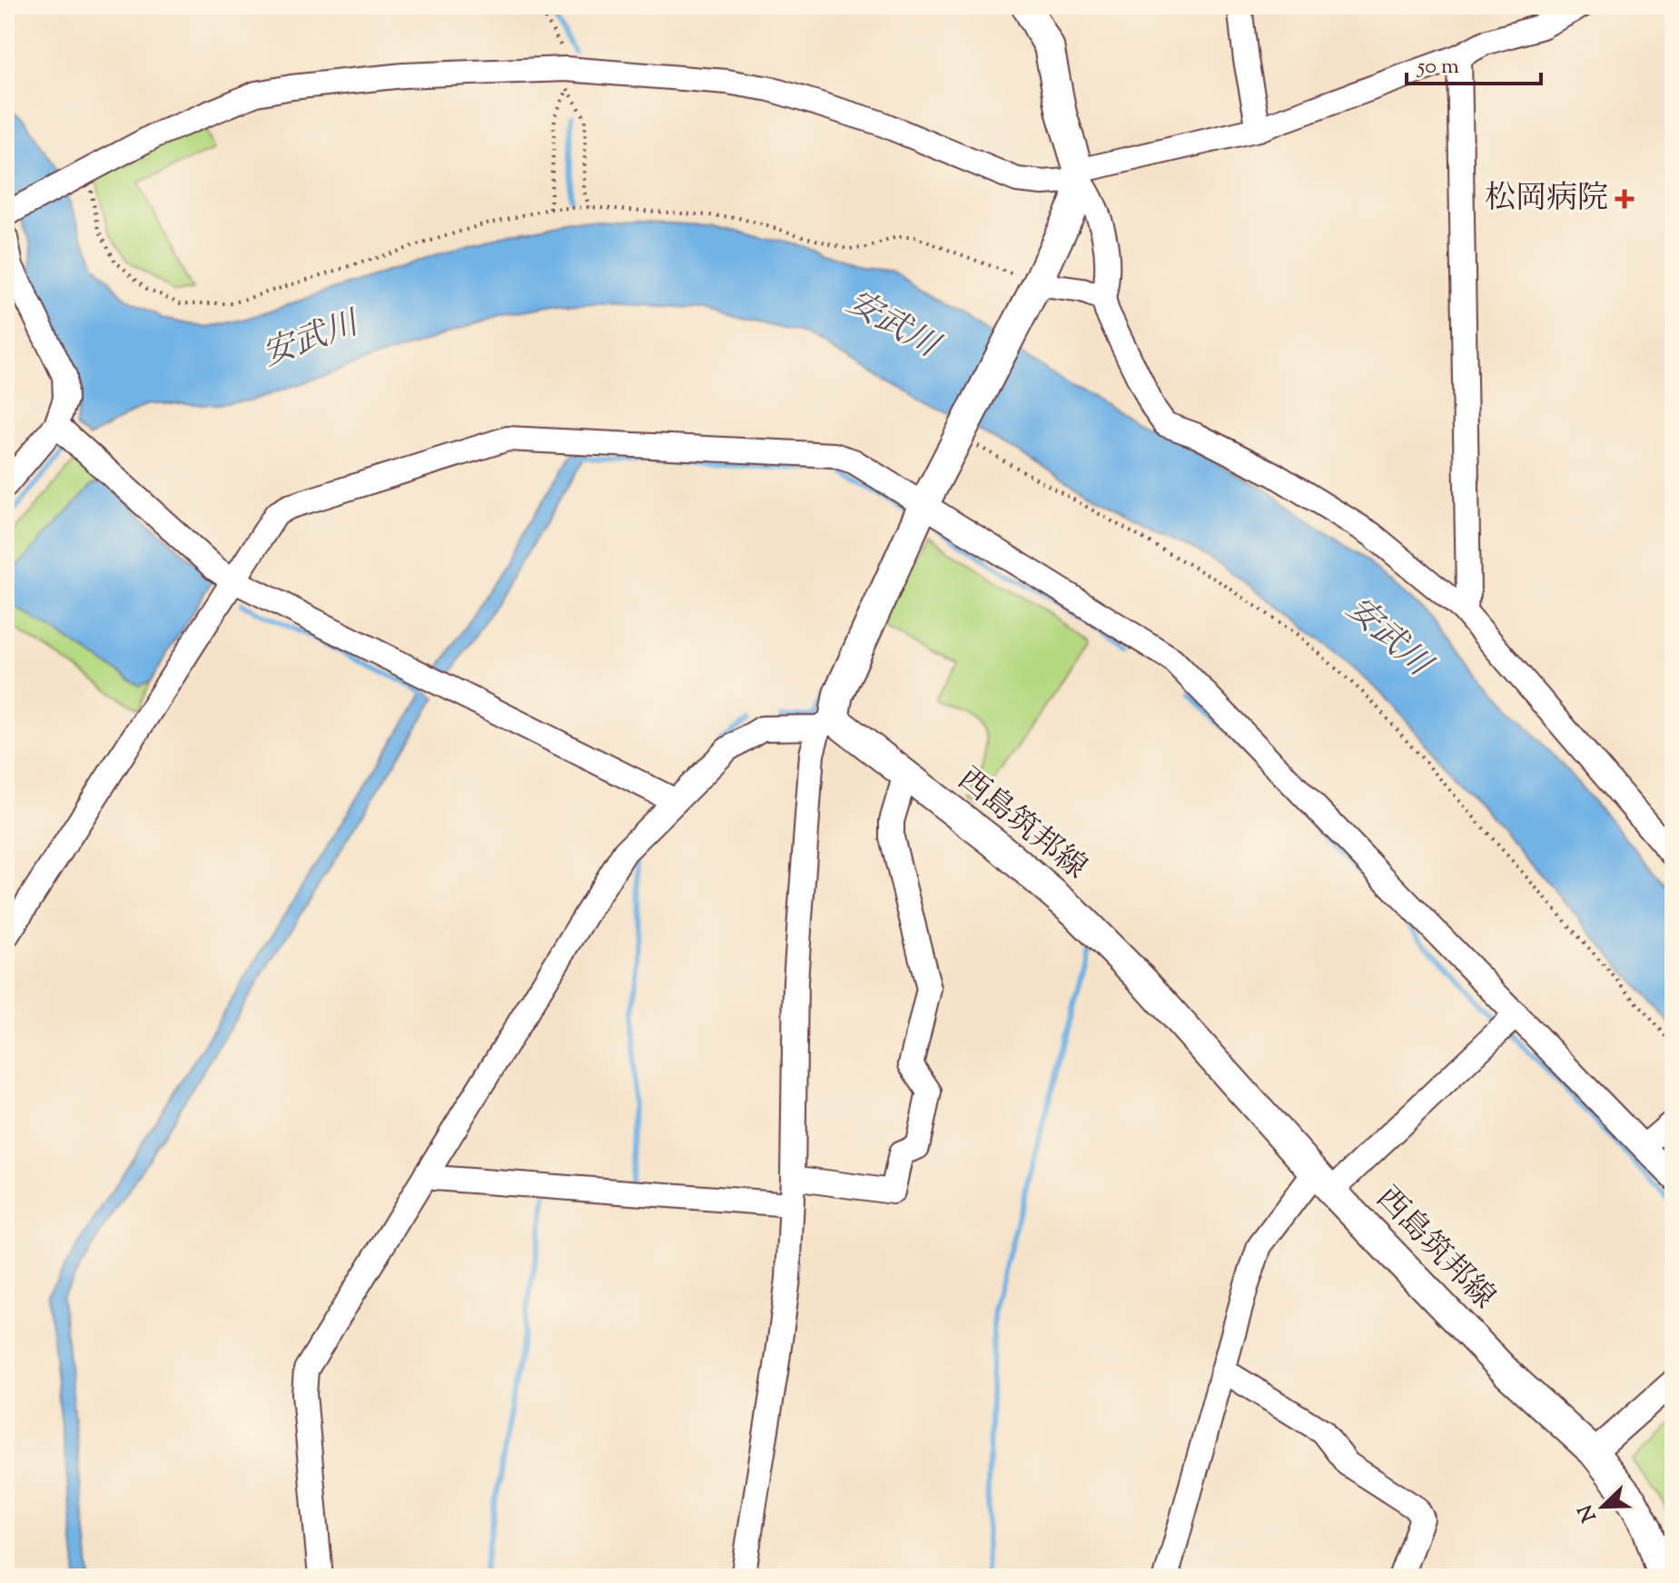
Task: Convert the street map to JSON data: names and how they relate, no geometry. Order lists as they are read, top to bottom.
{
  "streets": {
    "main road": ["西島筑邦線"]
  },
  "water": ["安武川"],
  "places": {
    "health": ["松岡病院"]
  },
  "scale_bar": "50 m",
  "north": "bottom left"
}
